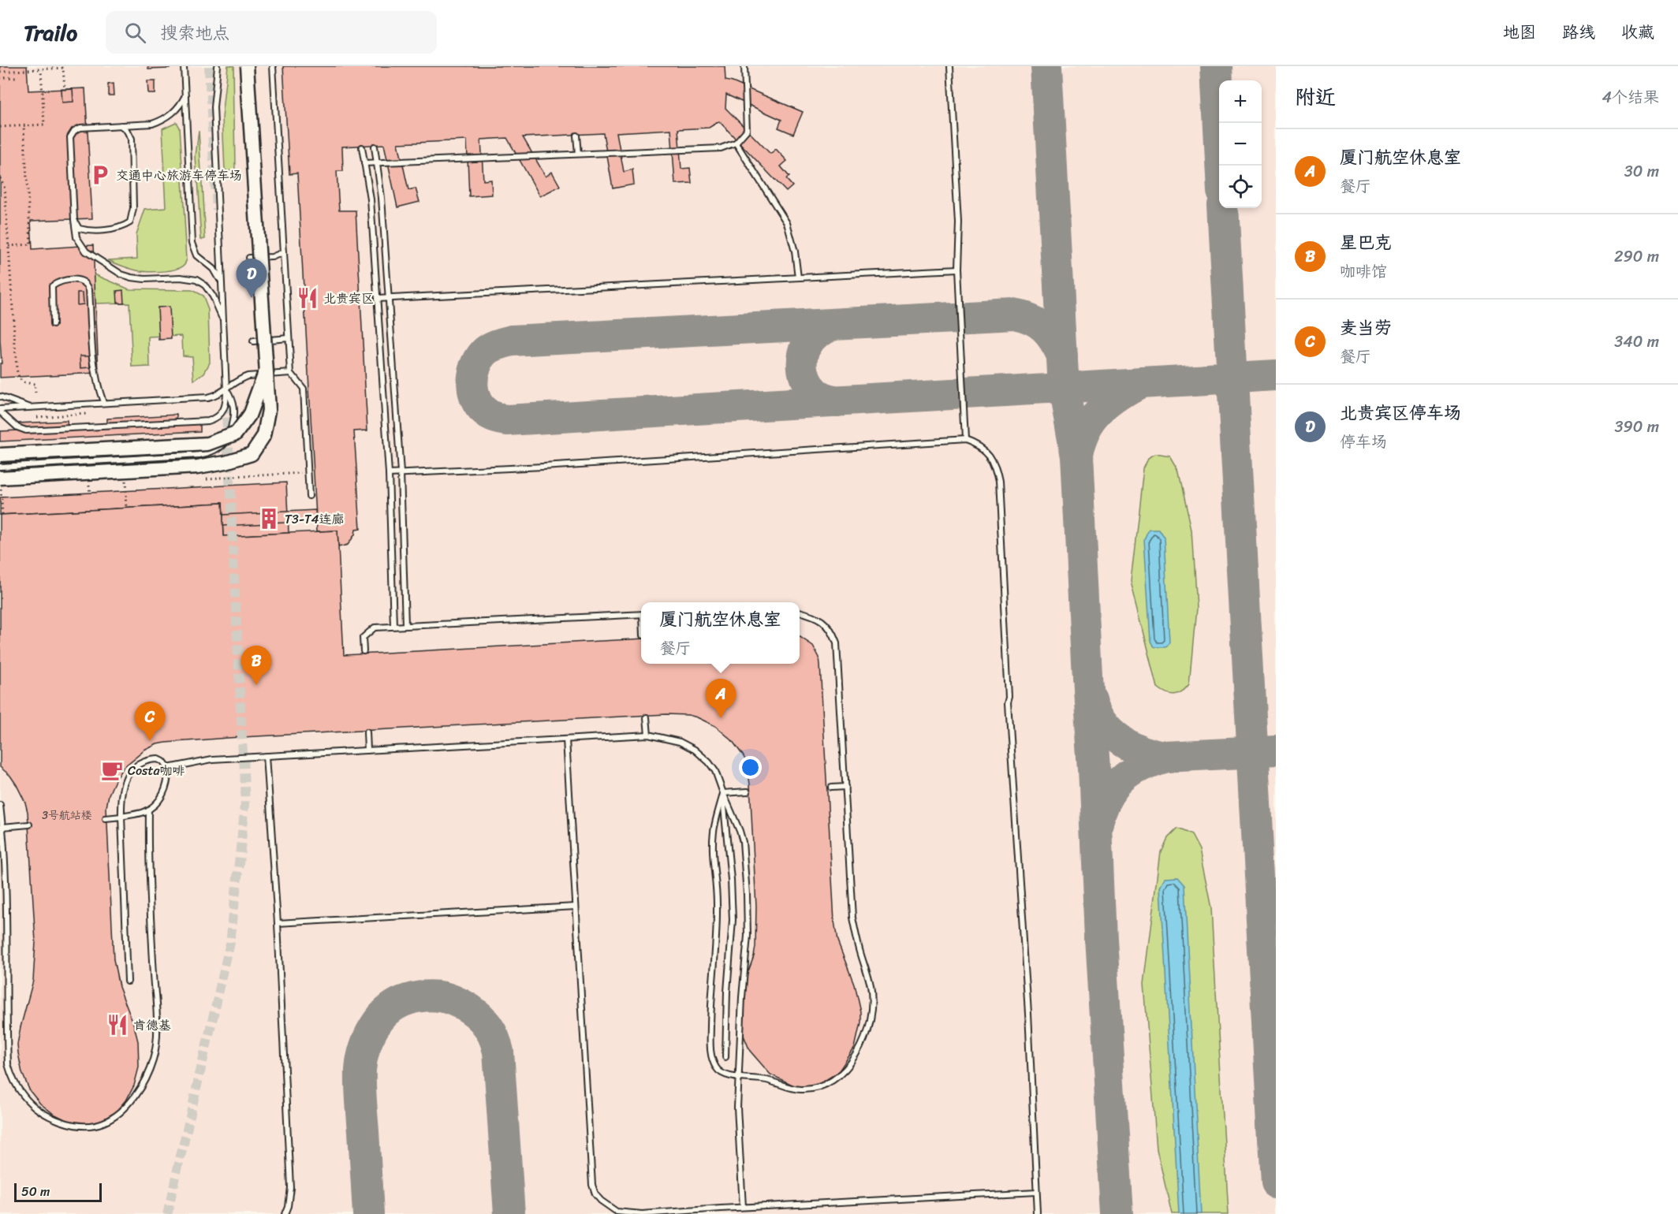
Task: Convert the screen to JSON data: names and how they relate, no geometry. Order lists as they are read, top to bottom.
{
  "places": {
    "parking": ["交通中心旅游车停车场"],
    "restaurant": ["北贵宾区", "肯德基"],
    "building": ["T3-T4连廊"],
    "cafe": ["Costa咖啡"]
  },
  "house_numbers": ["3号航站楼"],
  "scale_bar": "50 m",
  "page": {
    "header": "Trailo",
    "search": "搜索地点",
    "nav": ["地图", "路线", "收藏"],
    "heading": ["附近", "4个结果"],
    "map_buttons": ["+", "−"],
    "list": [
      {
        "mark": "A",
        "name": "厦门航空休息室",
        "note": "餐厅",
        "value": "30 m"
      },
      {
        "mark": "B",
        "name": "星巴克",
        "note": "咖啡馆",
        "value": "290 m"
      },
      {
        "mark": "C",
        "name": "麦当劳",
        "note": "餐厅",
        "value": "340 m"
      },
      {
        "mark": "D",
        "name": "北贵宾区停车场",
        "note": "停车场",
        "value": "390 m"
      }
    ],
    "pins": [
      "D",
      "B",
      "A",
      "C"
    ],
    "popup": ["厦门航空休息室", "餐厅"],
    "scale": "50 m"
  }
}
